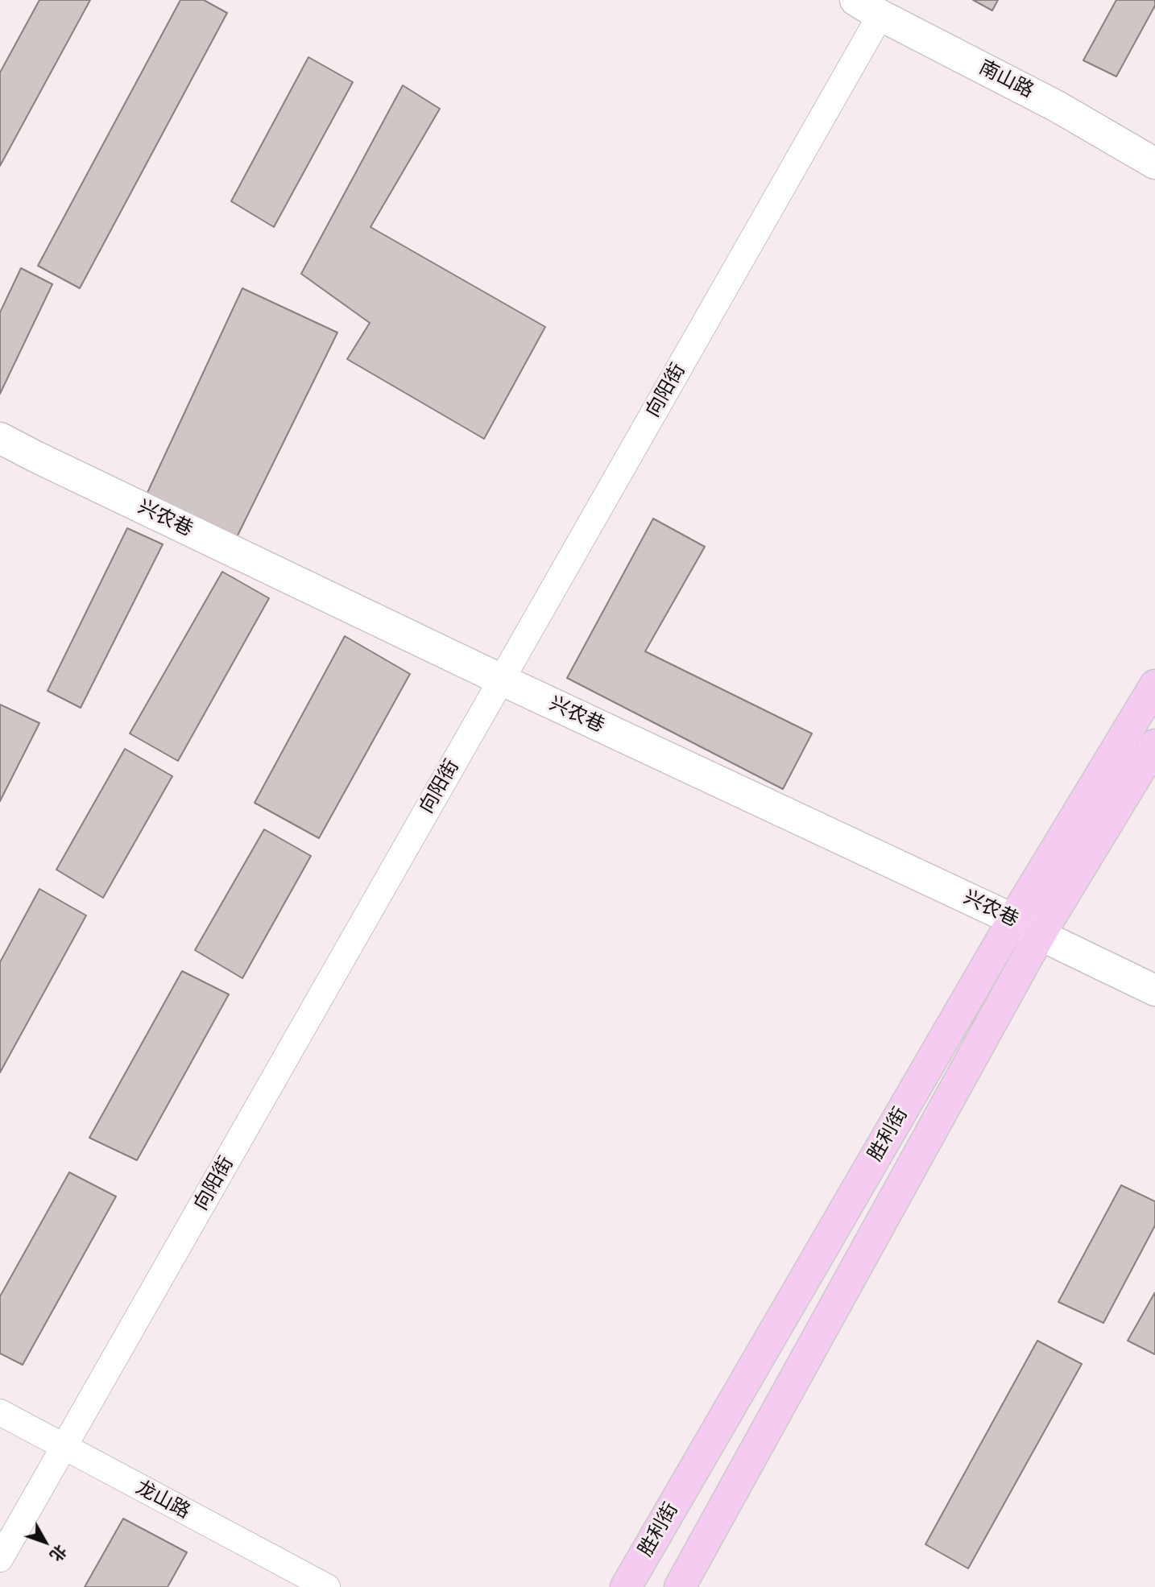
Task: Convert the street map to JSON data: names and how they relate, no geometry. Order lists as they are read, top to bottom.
{
  "streets": {
    "main road": ["胜利街"],
    "street": [
      "南山路",
      "向阳街",
      "兴农巷",
      "龙山路"
    ]
  },
  "crossings": [
    ["南山路", "向阳街"],
    ["向阳街", "兴农巷"],
    ["向阳街", "龙山路"],
    ["兴农巷", "胜利街"]
  ],
  "north": "bottom right"
}
